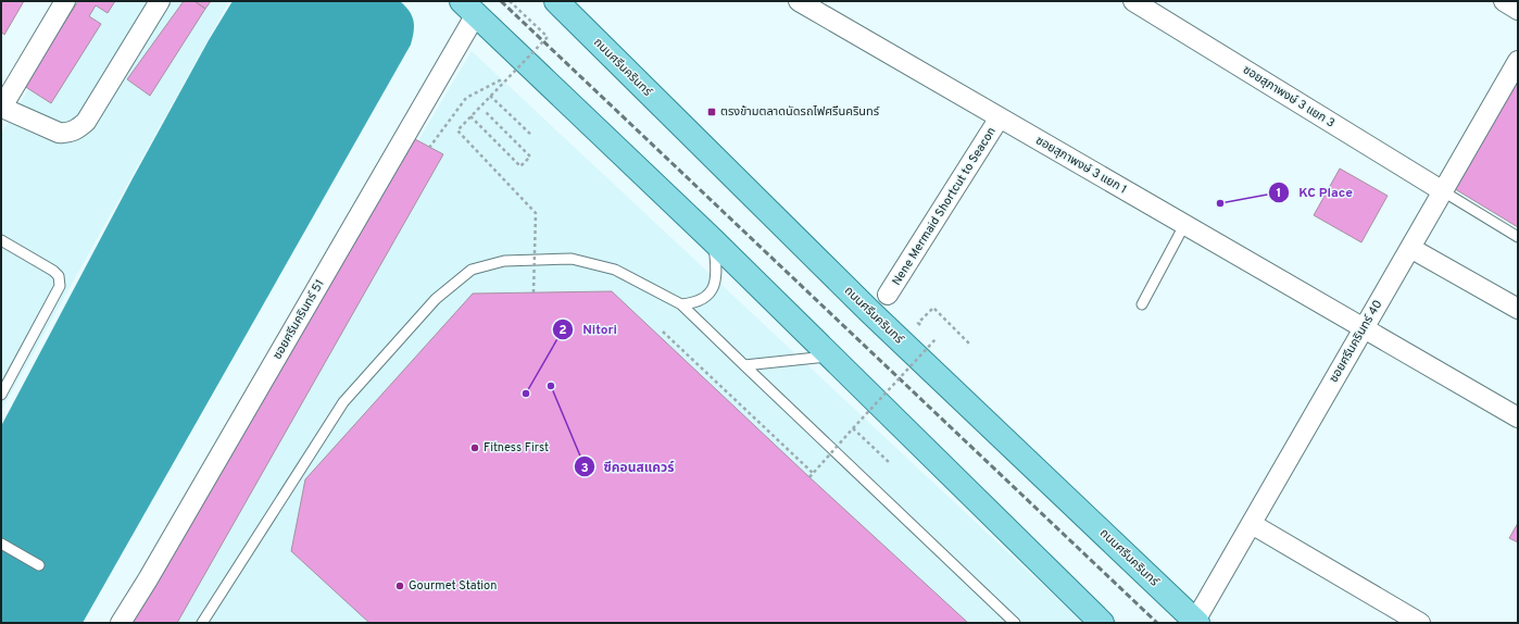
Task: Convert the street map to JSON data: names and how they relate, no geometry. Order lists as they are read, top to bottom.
{
  "streets": {
    "main road": ["ถนนศรีนครินทร์"],
    "street": [
      "ซอยสุภาพงษ์ 3 แยก 3",
      "ซอยสุภาพงษ์ 3 แยก 1",
      "Nene Mermaid Shortcut to Seacon",
      "ซอยศรีนครินทร์ 51",
      "ซอยศรีนครินทร์ 40"
    ]
  },
  "crossings": [
    ["ถนนศรีนครินทร์", "ซอยศรีนครินทร์ 40"],
    ["ซอยสุภาพงษ์ 3 แยก 3", "ซอยศรีนครินทร์ 40"],
    ["ซอยสุภาพงษ์ 3 แยก 1", "Nene Mermaid Shortcut to Seacon"],
    ["ซอยสุภาพงษ์ 3 แยก 1", "ซอยศรีนครินทร์ 40"]
  ],
  "places": {
    "transit": ["ตรงข้ามตลาดนัดรถไฟศรีนครินทร์"],
    "other": [
      "KC Place",
      "ซีคอนสแควร์",
      "Nitori",
      "Fitness First",
      "Gourmet Station"
    ]
  }
}
